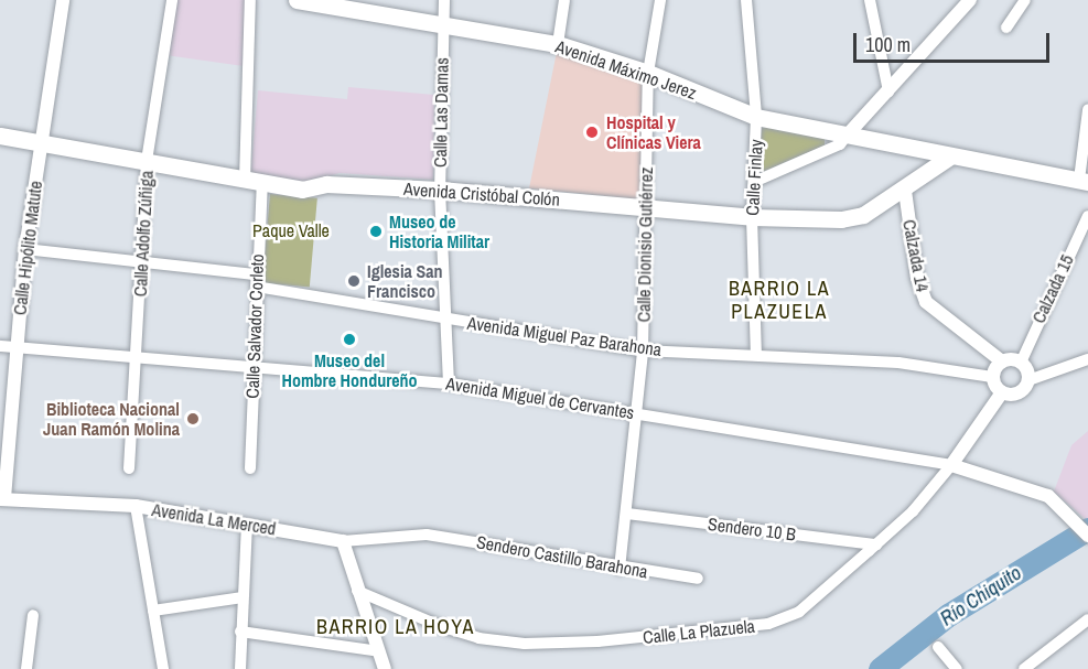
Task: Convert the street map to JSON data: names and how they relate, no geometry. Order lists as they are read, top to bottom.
{
  "streets": {
    "main road": ["Avenida Máximo Jerez", "Avenida Cristóbal Colón"],
    "street": [
      "Calle Las Damas",
      "Calle Finlay",
      "Calle Adolfo Zúñiga",
      "Calle Dionisio Gutiérrez",
      "Calle Hipólito Matute",
      "Calzada 14",
      "Calzada 15",
      "Calle Salvador Corleto",
      "Avenida Miguel Paz Barahona",
      "Avenida Miguel de Cervantes",
      "Avenida La Merced",
      "Sendero 10 B",
      "Sendero Castillo Barahona",
      "Calle La Plazuela"
    ]
  },
  "crossings": [
    ["Avenida Máximo Jerez", "Calle Las Damas"],
    ["Avenida Máximo Jerez", "Calle Finlay"],
    ["Avenida Máximo Jerez", "Avenida Cristóbal Colón"],
    ["Avenida Máximo Jerez", "Calle Dionisio Gutiérrez"],
    ["Calle Las Damas", "Avenida Cristóbal Colón"],
    ["Calle Las Damas", "Avenida Miguel Paz Barahona"],
    ["Calle Las Damas", "Avenida Miguel de Cervantes"],
    ["Calle Finlay", "Avenida Cristóbal Colón"],
    ["Calle Finlay", "Avenida Miguel Paz Barahona"],
    ["Avenida Cristóbal Colón", "Calle Adolfo Zúñiga"],
    ["Avenida Cristóbal Colón", "Calle Dionisio Gutiérrez"],
    ["Avenida Cristóbal Colón", "Calle Hipólito Matute"],
    ["Avenida Cristóbal Colón", "Calzada 14"],
    ["Avenida Cristóbal Colón", "Calle Salvador Corleto"],
    ["Calle Adolfo Zúñiga", "Avenida Miguel Paz Barahona"],
    ["Calle Adolfo Zúñiga", "Avenida Miguel de Cervantes"],
    ["Calle Dionisio Gutiérrez", "Avenida Miguel Paz Barahona"],
    ["Calle Dionisio Gutiérrez", "Avenida Miguel de Cervantes"],
    ["Calle Dionisio Gutiérrez", "Sendero 10 B"],
    ["Calle Dionisio Gutiérrez", "Sendero Castillo Barahona"],
    ["Calle Hipólito Matute", "Avenida Miguel Paz Barahona"],
    ["Calle Hipólito Matute", "Avenida Miguel de Cervantes"],
    ["Calle Hipólito Matute", "Avenida La Merced"],
    ["Calzada 14", "Calzada 15"],
    ["Calzada 14", "Avenida Miguel Paz Barahona"],
    ["Calzada 14", "Calle La Plazuela"],
    ["Calzada 15", "Avenida Miguel Paz Barahona"],
    ["Calzada 15", "Calle La Plazuela"],
    ["Calle Salvador Corleto", "Avenida Miguel Paz Barahona"],
    ["Calle Salvador Corleto", "Avenida Miguel de Cervantes"],
    ["Avenida Miguel Paz Barahona", "Calle La Plazuela"],
    ["Avenida Miguel de Cervantes", "Calle La Plazuela"],
    ["Avenida La Merced", "Sendero Castillo Barahona"],
    ["Sendero 10 B", "Calle La Plazuela"]
  ],
  "districts": ["BARRIO LA PLAZUELA", "BARRIO LA HOYA"],
  "water": ["Río Chiquito"],
  "parks": ["Paque Valle"],
  "places": [
    "Hospital y Clínicas Viera",
    "Museo de Historia Militar",
    "Iglesia San Francisco",
    "Museo del Hombre Hondureño",
    "Biblioteca Nacional Juan Ramón Molina"
  ],
  "scale_bar": "100 m"
}
